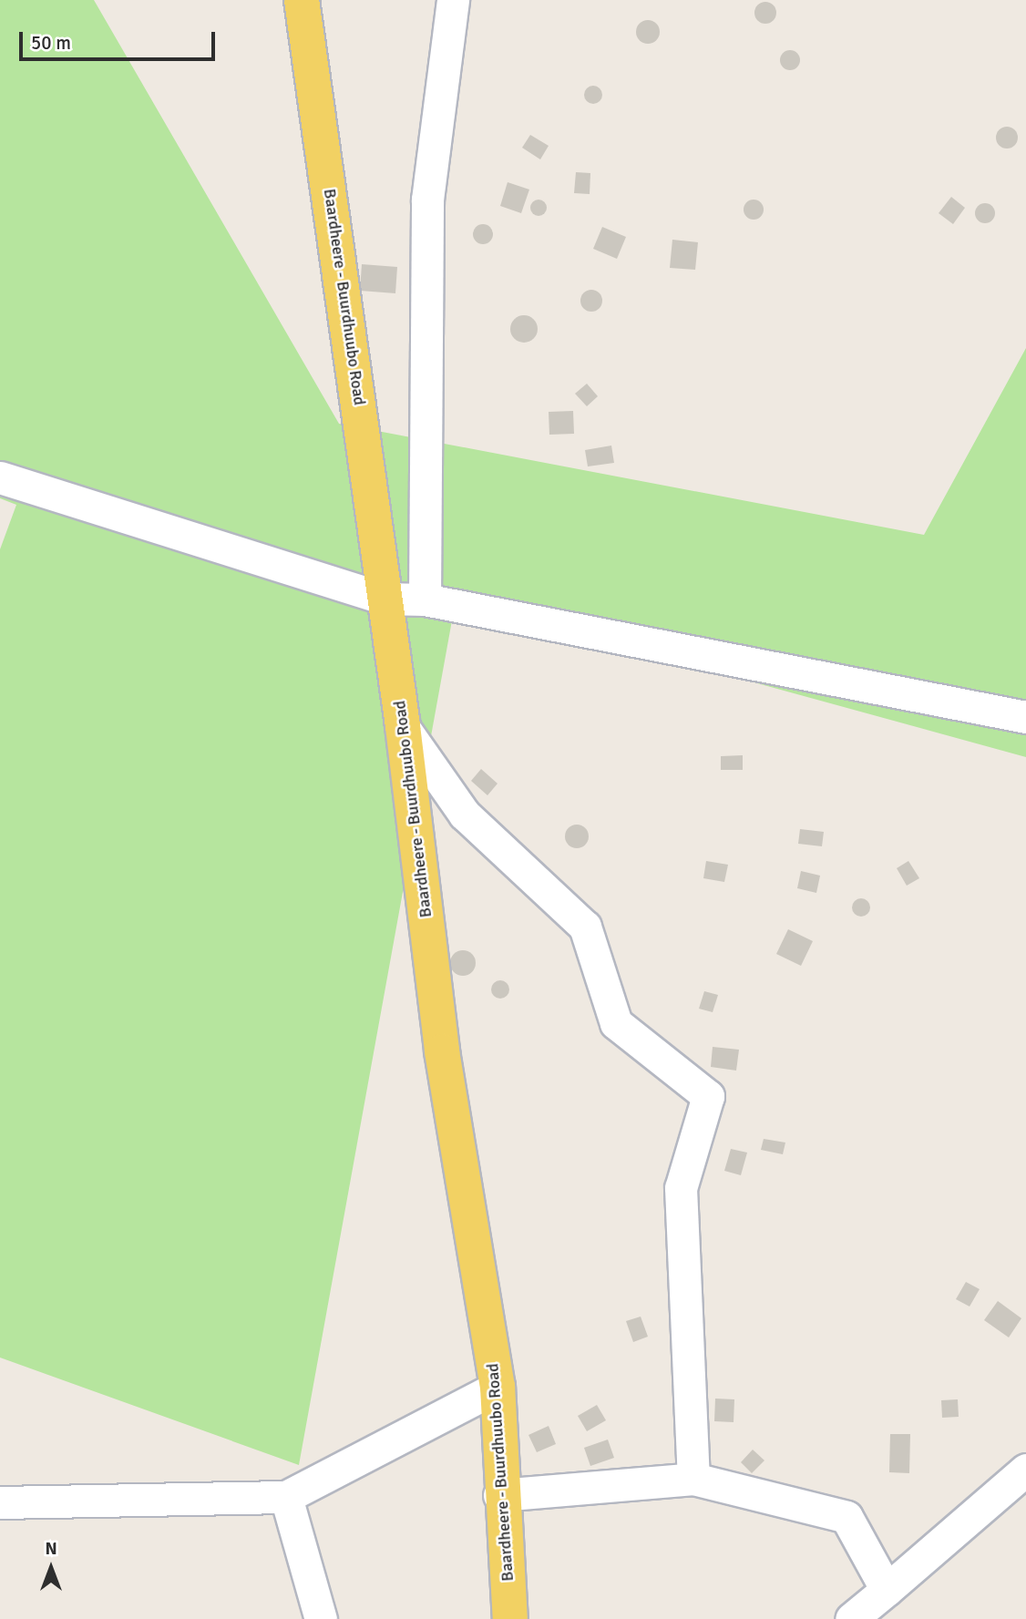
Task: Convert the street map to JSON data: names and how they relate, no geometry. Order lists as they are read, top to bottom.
{
  "streets": {
    "main road": ["Baardheere - Buurdhuubo Road"]
  },
  "scale_bar": "50 m",
  "north": "top"
}
